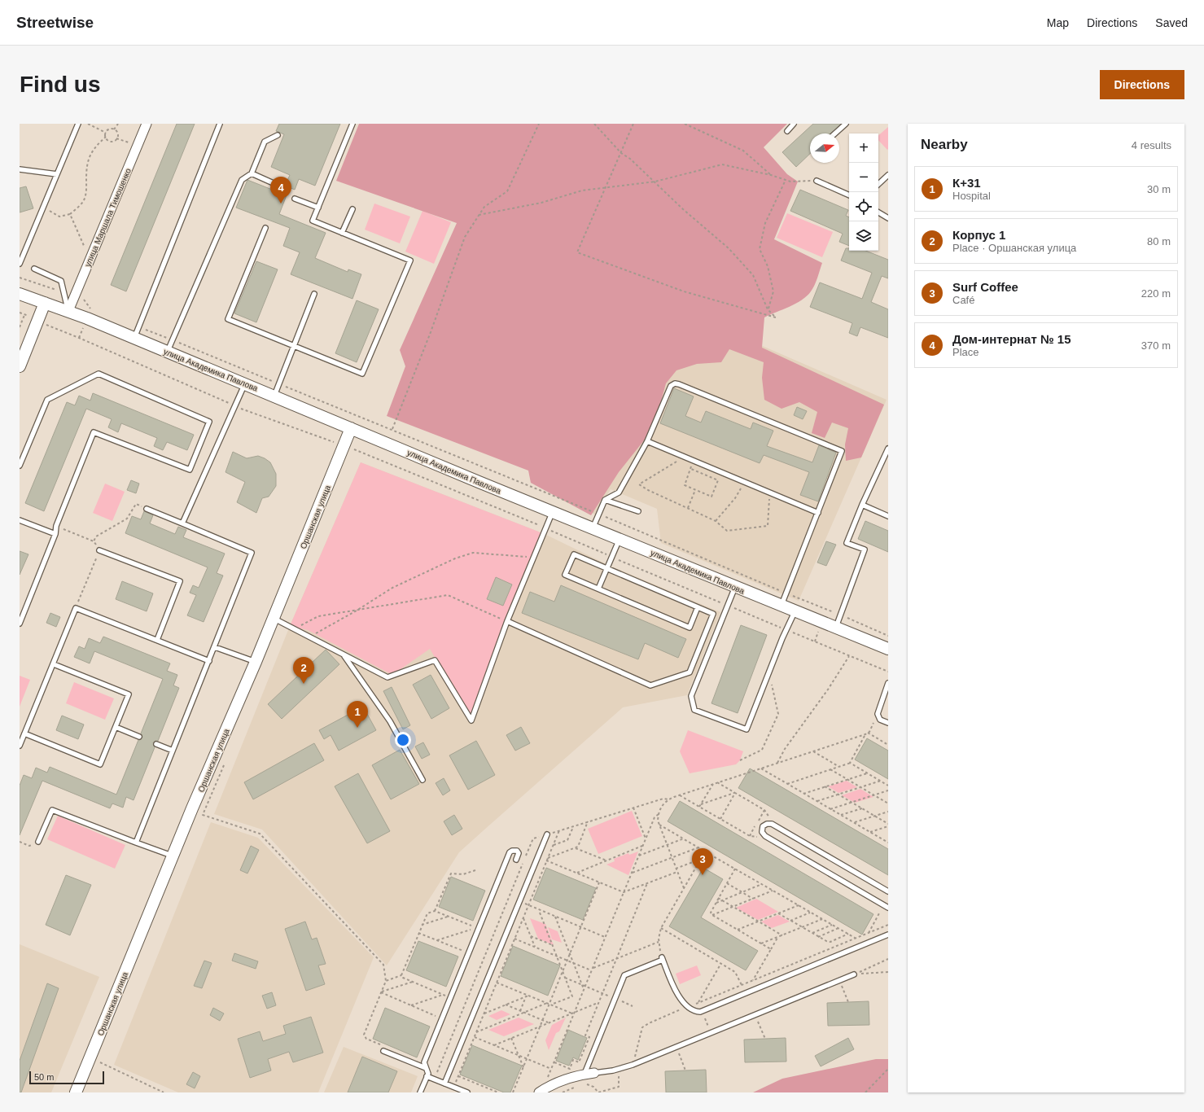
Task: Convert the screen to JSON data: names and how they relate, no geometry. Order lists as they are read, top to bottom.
{
  "streets": {
    "street": ["улица Маршала Тимошенко", "улица Академика Павлова", "Оршанская улица"]
  },
  "crossings": [
    ["улица Маршала Тимошенко", "улица Академика Павлова"],
    ["улица Академика Павлова", "Оршанская улица"]
  ],
  "scale_bar": "50 m",
  "north": "right",
  "page": {
    "header": "Streetwise",
    "nav": ["Map", "Directions", "Saved"],
    "buttons": "Directions",
    "title": "Find us",
    "heading": ["Nearby", "4 results"],
    "map_buttons": ["+", "−"],
    "list": [
      {
        "mark": "1",
        "name": "К+31",
        "note": "Hospital",
        "value": "30 m"
      },
      {
        "mark": "2",
        "name": "Корпус 1",
        "note": "Place · Оршанская улица",
        "value": "80 m"
      },
      {
        "mark": "3",
        "name": "Surf Coffee",
        "note": "Café",
        "value": "220 m"
      },
      {
        "mark": "4",
        "name": "Дом-интернат № 15",
        "note": "Place",
        "value": "370 m"
      }
    ],
    "pins": [
      "4",
      "2",
      "1",
      "3"
    ],
    "scale": "50 m"
  }
}
